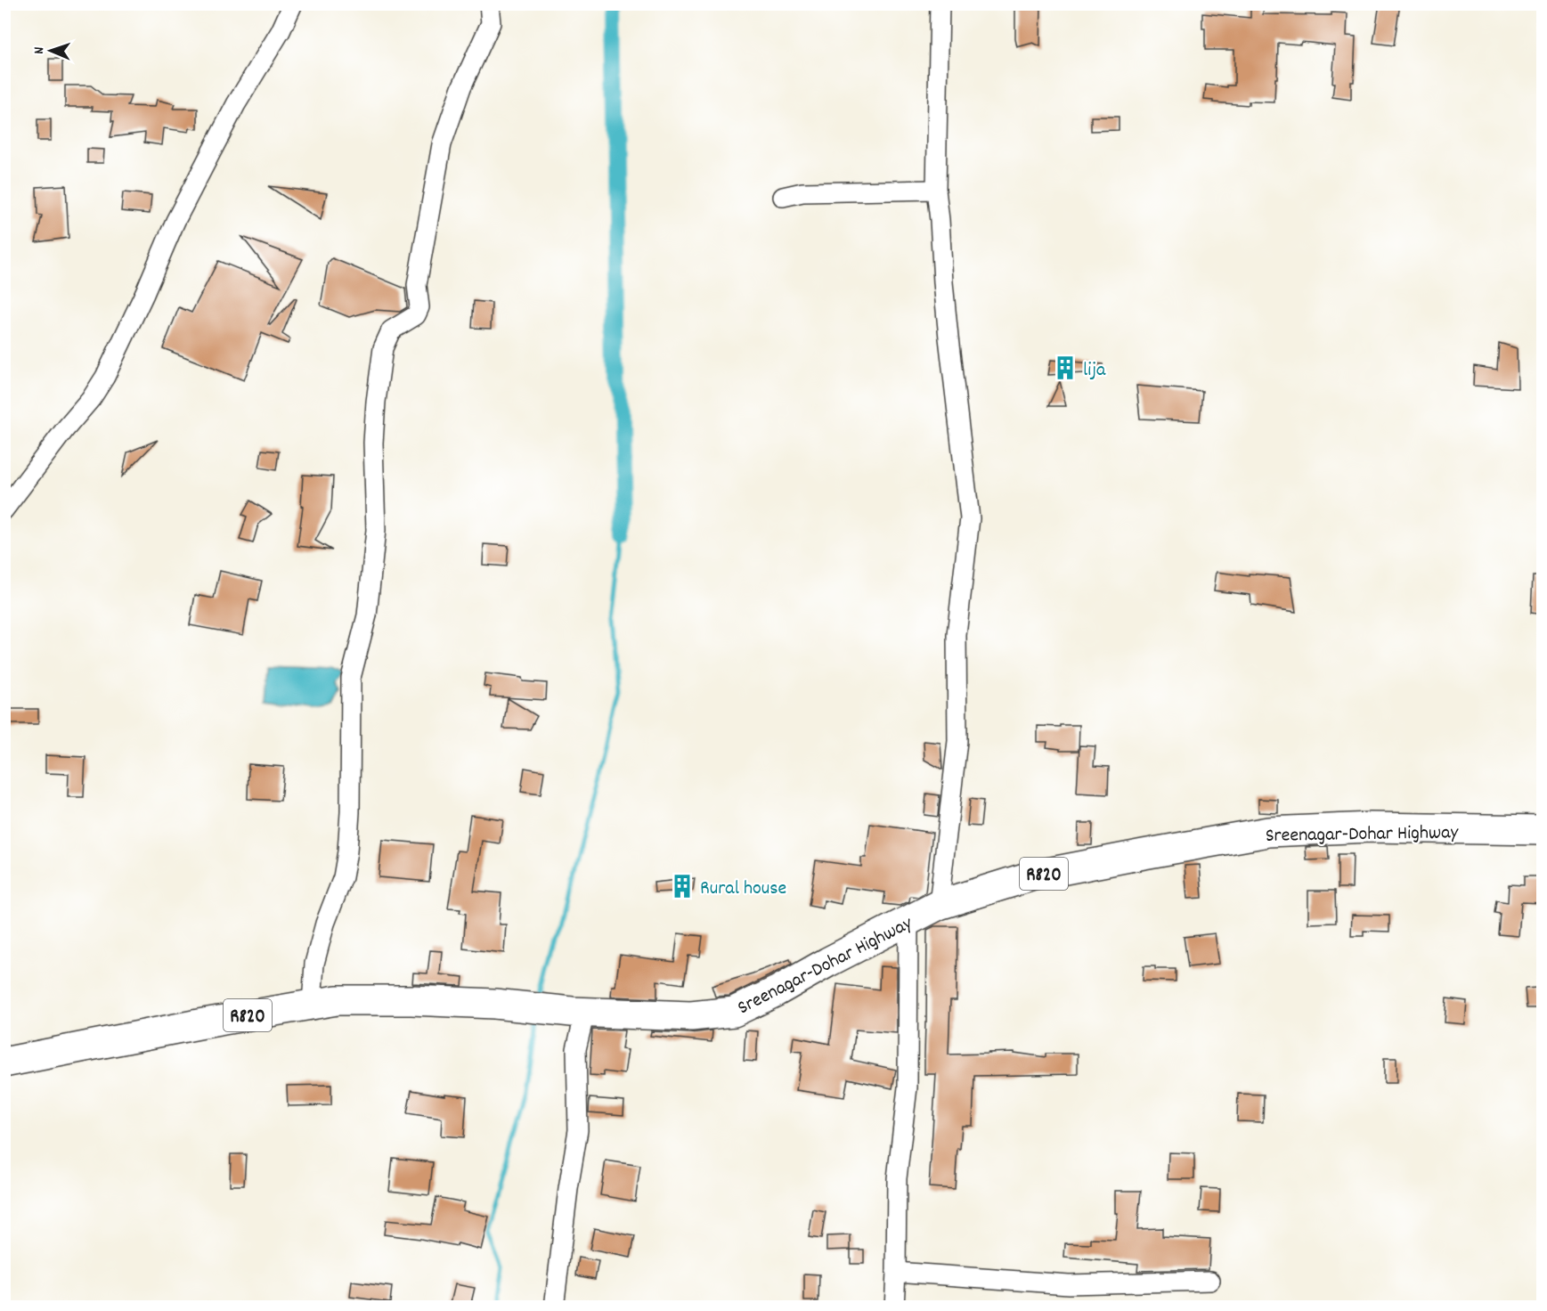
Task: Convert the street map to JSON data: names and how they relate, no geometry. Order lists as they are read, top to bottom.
{
  "streets": {
    "main road": ["Sreenagar-Dohar Highway", "R820"]
  },
  "places": {
    "building": ["lija", "Rural house"]
  },
  "north": "left"
}
